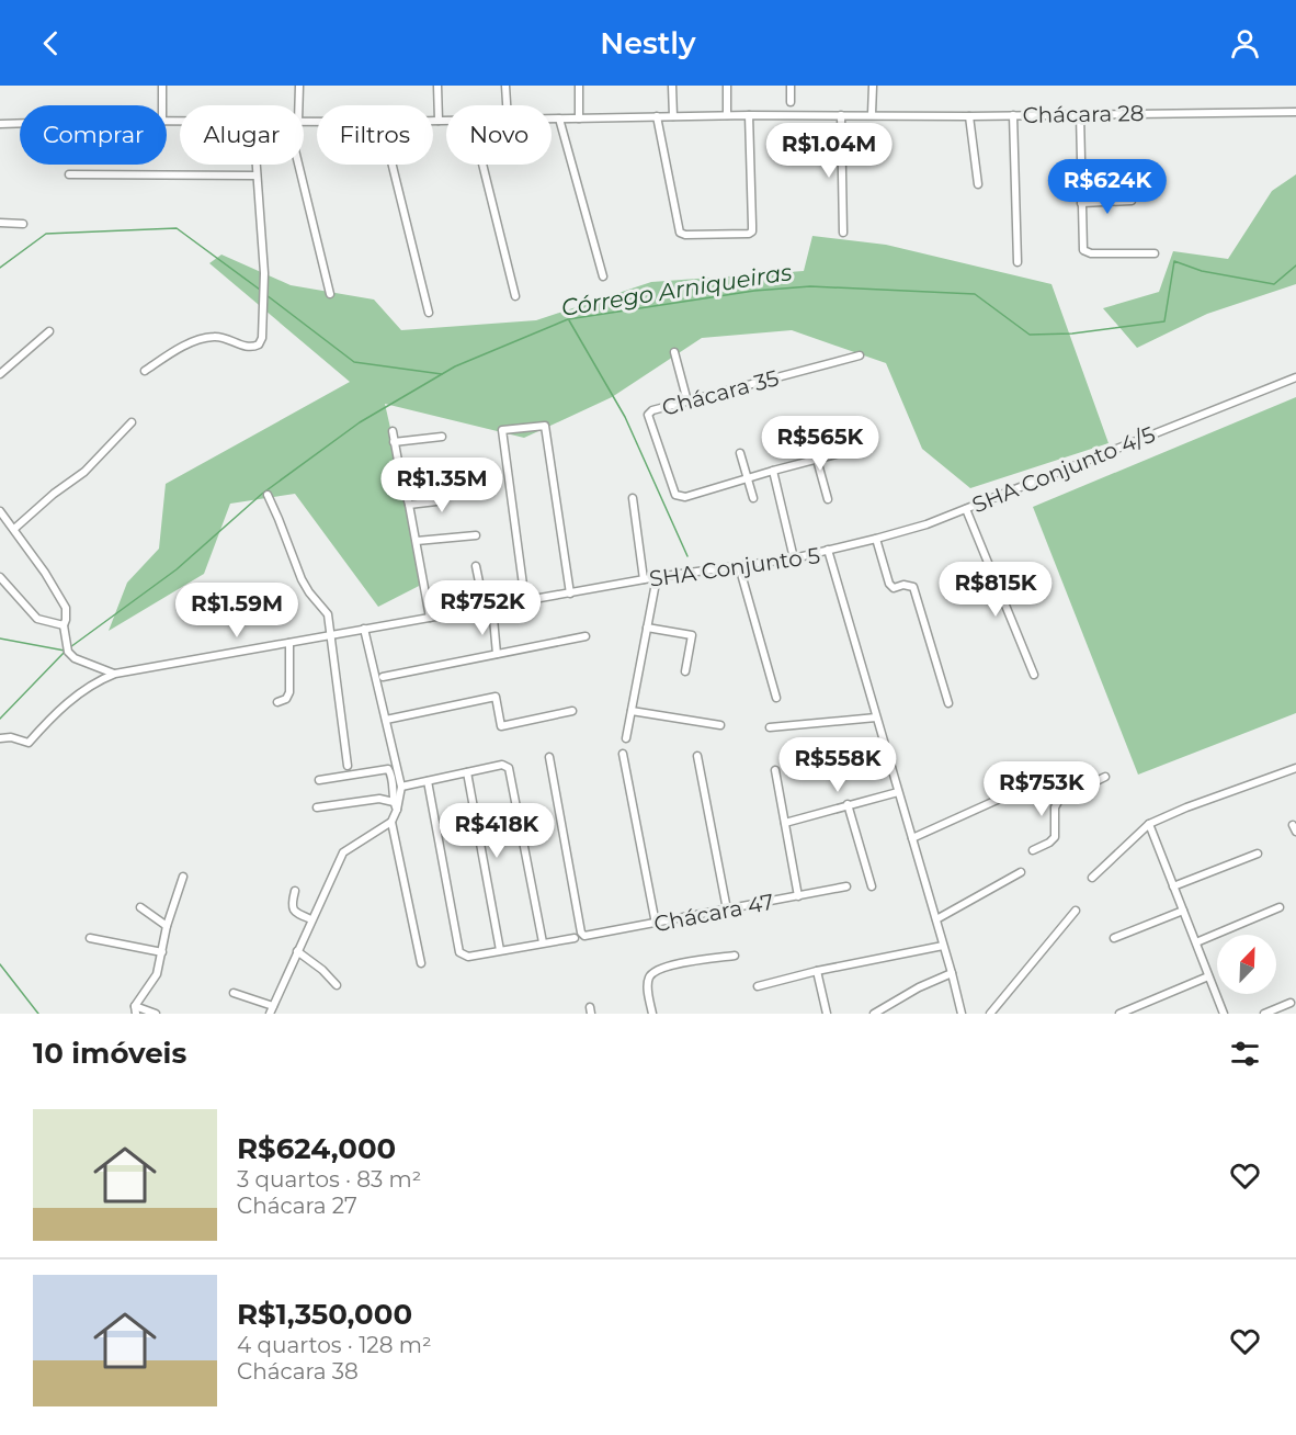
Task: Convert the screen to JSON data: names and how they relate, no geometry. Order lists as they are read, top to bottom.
{
  "streets": {
    "street": [
      "Chácara 28",
      "Chácara 35",
      "SHA Conjunto 4/5",
      "SHA Conjunto 5",
      "Chácara 47"
    ]
  },
  "crossings": [
    ["SHA Conjunto 4/5", "SHA Conjunto 5"]
  ],
  "water": ["Córrego Arniqueiras"],
  "north": "top right",
  "page": {
    "header": "Nestly",
    "chip": [
      "Comprar",
      "Alugar",
      "Filtros",
      "Novo"
    ],
    "price": [
      "R$1.04M",
      "R$624K",
      "R$565K",
      "R$1.35M",
      "R$815K",
      "R$752K",
      "R$1.59M",
      "R$558K",
      "R$753K",
      "R$418K"
    ],
    "heading": "10 imóveis",
    "list": [
      {
        "name": "R$624,000",
        "note": "3 quartos · 83 m² · Chácara 27"
      },
      {
        "name": "R$1,350,000",
        "note": "4 quartos · 128 m² · Chácara 38"
      }
    ]
  }
}
